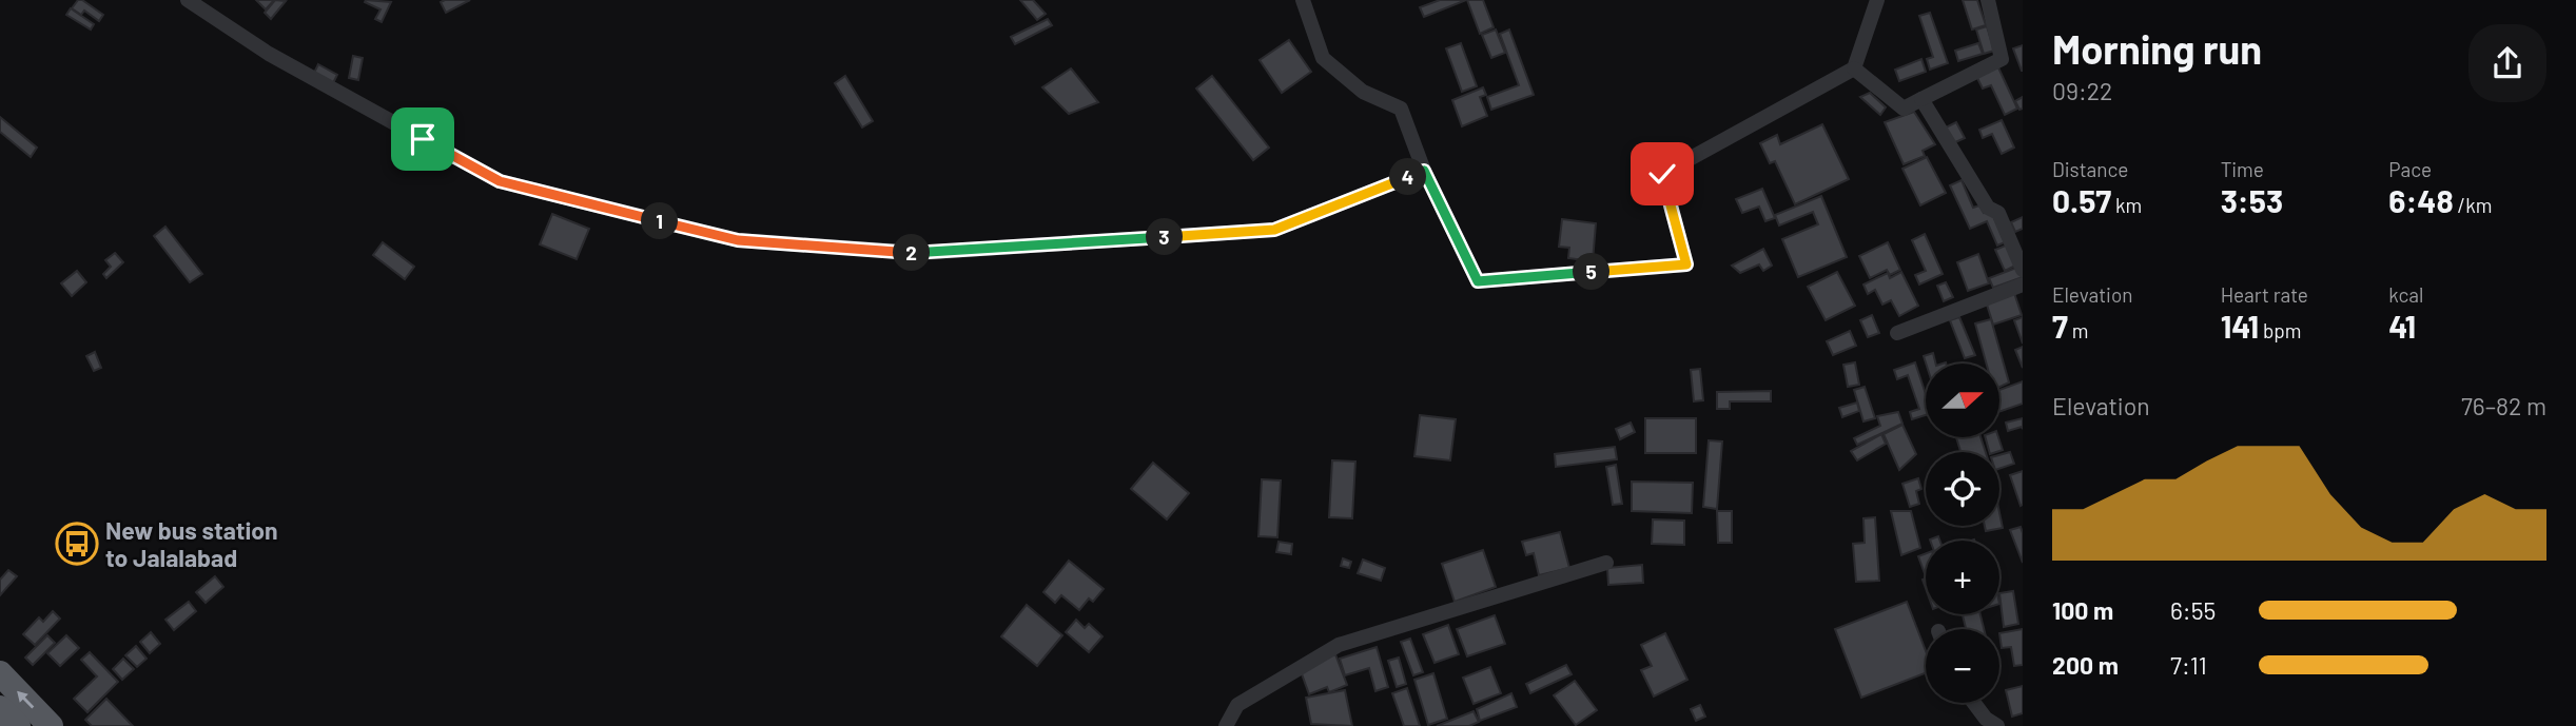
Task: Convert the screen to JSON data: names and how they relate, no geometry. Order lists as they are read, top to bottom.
{
  "places": {
    "bus stop": ["New bus station to Jalalabad"]
  },
  "north": "right",
  "page": {
    "heading": ["Morning run", "09:22"],
    "stats": [
      ["Distance", "0.57 km"],
      ["Time", "3:53"],
      ["Pace", "6:48 /km"],
      ["Elevation", "7 m"],
      ["Heart rate", "141 bpm"],
      ["kcal", "41"]
    ],
    "pins": [
      "4",
      "1",
      "3",
      "2",
      "5"
    ],
    "map_buttons": ["+", "−"],
    "chart": ["Elevation", "76–82 m"],
    "list": [
      {
        "name": "100 m",
        "note": "6:55"
      },
      {
        "name": "200 m",
        "note": "7:11"
      }
    ]
  }
}
